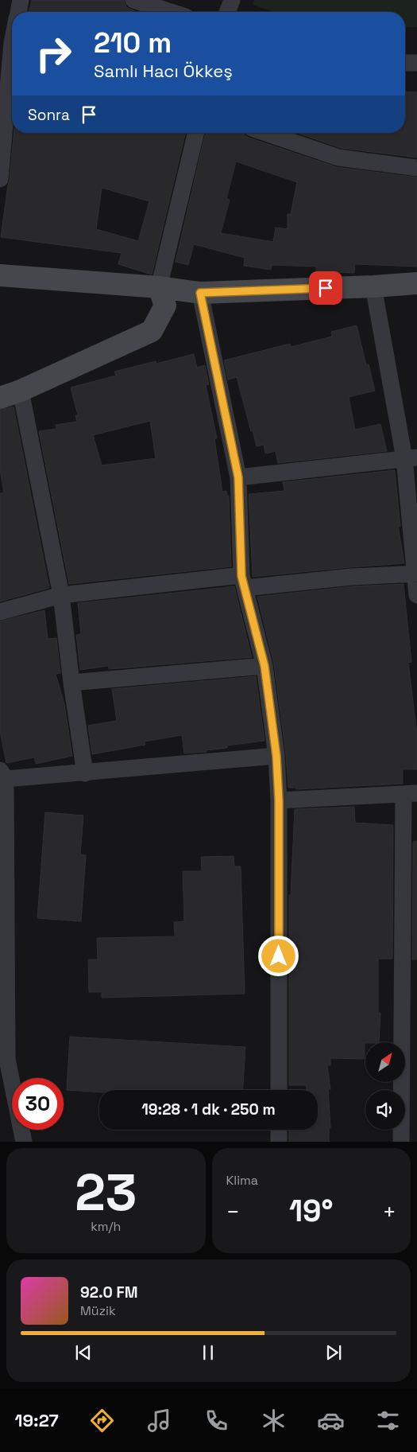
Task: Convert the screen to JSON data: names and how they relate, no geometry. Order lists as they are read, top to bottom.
{
  "north": "top right",
  "page": {
    "turn": ["210 m", "Samlı Hacı Ökkeş"],
    "then": "Sonra",
    "limit": "30",
    "trip": "19:28 · 1 dk · 250 m",
    "tile": [
      ["23", "km/h"],
      "Klima"
    ],
    "heat": ["−", "19°", "+"],
    "song": ["92.0 FM", "Müzik"],
    "tabs": "19:27"
  }
}
